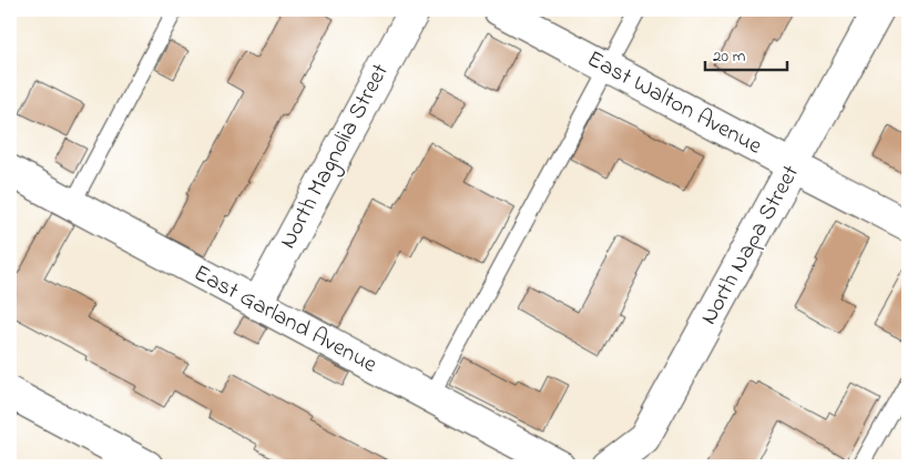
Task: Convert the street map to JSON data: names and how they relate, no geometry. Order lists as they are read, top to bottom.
{
  "streets": {
    "street": [
      "East Walton Avenue",
      "North Magnolia Street",
      "North Napa Street",
      "East Garland Avenue"
    ]
  },
  "crossings": [
    ["East Walton Avenue", "North Napa Street"],
    ["North Magnolia Street", "East Garland Avenue"]
  ],
  "scale_bar": "20 m"
}
